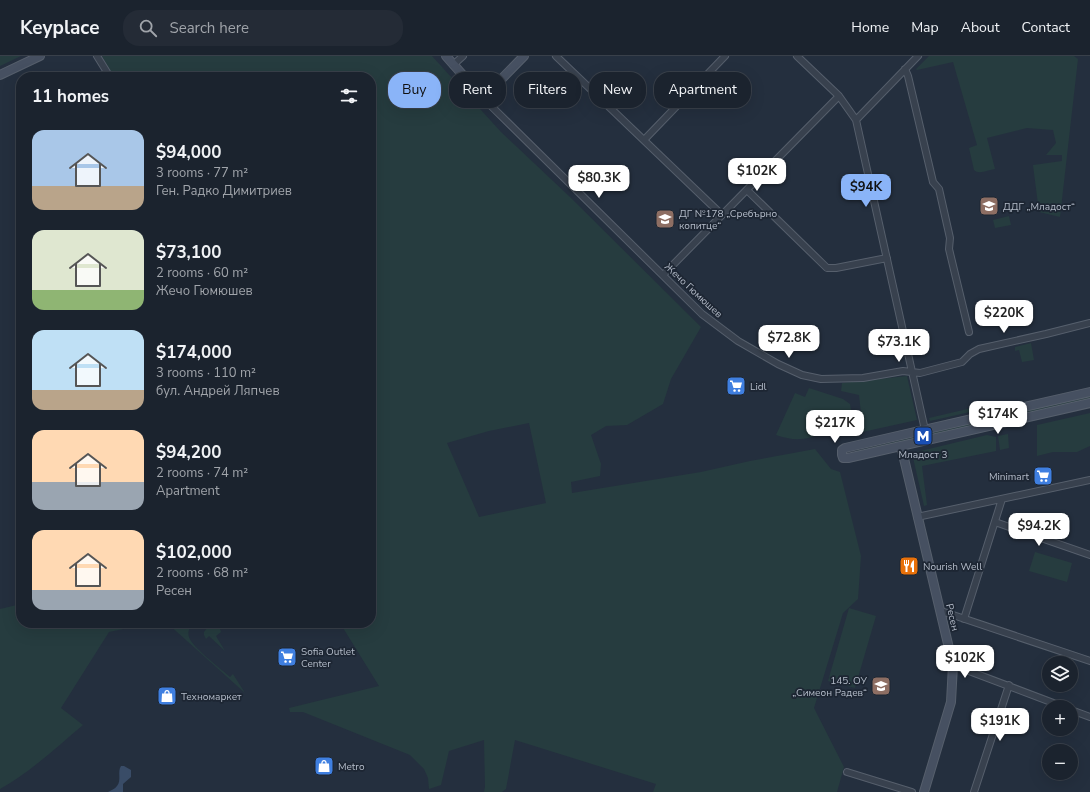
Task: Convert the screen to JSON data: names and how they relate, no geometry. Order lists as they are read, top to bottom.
{
  "streets": {
    "street": ["Жечо Гюмюшев", "Ресен"]
  },
  "places": {
    "school or university": ["ДДГ „Младост“", "ДГ №178 „Сребърно копитце“", "145. ОУ „Симеон Радев“"],
    "supermarket": ["Lidl", "Minimart", "Sofia Outlet Center"],
    "metro station": ["Младост 3"],
    "restaurant": ["Nourish Well"],
    "shop": ["Техномаркет", "Metro"]
  },
  "page": {
    "header": "Keyplace",
    "search": "Search here",
    "nav": [
      "Home",
      "Map",
      "About",
      "Contact"
    ],
    "chip": [
      "Buy",
      "Rent",
      "Filters",
      "New",
      "Apartment"
    ],
    "heading": "11 homes",
    "list": [
      {
        "name": "$94,000",
        "note": "3 rooms · 77 m² · Ген. Радко Димитриев"
      },
      {
        "name": "$73,100",
        "note": "2 rooms · 60 m² · Жечо Гюмюшев"
      },
      {
        "name": "$174,000",
        "note": "3 rooms · 110 m² · бул. Андрей Ляпчев"
      },
      {
        "name": "$94,200",
        "note": "2 rooms · 74 m² · Apartment"
      },
      {
        "name": "$102,000",
        "note": "2 rooms · 68 m² · Ресен"
      }
    ],
    "price": [
      "$102K",
      "$80.3K",
      "$94K",
      "$220K",
      "$72.8K",
      "$73.1K",
      "$174K",
      "$217K",
      "$94.2K",
      "$102K",
      "$191K"
    ],
    "map_buttons": ["+", "−"]
  }
}
